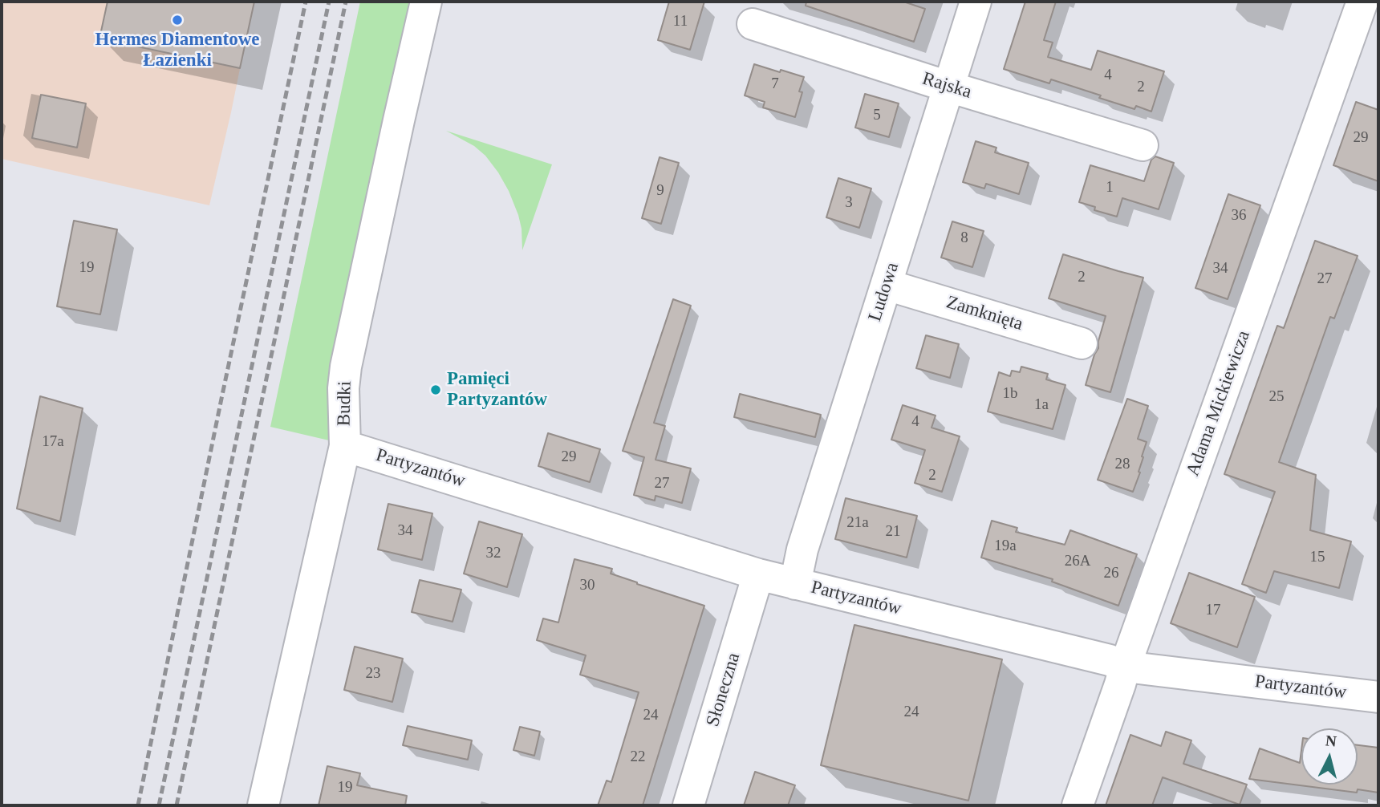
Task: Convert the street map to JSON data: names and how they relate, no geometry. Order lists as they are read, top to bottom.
{
  "streets": {
    "street": [
      "Rajska",
      "Ludowa",
      "Zamknięta",
      "Budki",
      "Adama Mickiewicza",
      "Partyzantów",
      "Słoneczna"
    ]
  },
  "crossings": [
    ["Rajska", "Ludowa"],
    ["Ludowa", "Zamknięta"],
    ["Ludowa", "Partyzantów"],
    ["Budki", "Partyzantów"],
    ["Adama Mickiewicza", "Partyzantów"],
    ["Partyzantów", "Słoneczna"]
  ],
  "places": ["Hermes Diamentowe Łazienki", "Pamięci Partyzantów"],
  "house_numbers": [
    "11",
    "4",
    "7",
    "2",
    "5",
    "29",
    "1",
    "9",
    "3",
    "36",
    "8",
    "19",
    "34",
    "2",
    "27",
    "1b",
    "25",
    "1a",
    "4",
    "17a",
    "29",
    "28",
    "2",
    "27",
    "21a",
    "34",
    "21",
    "19a",
    "32",
    "15",
    "26A",
    "26",
    "30",
    "17",
    "23",
    "24",
    "24",
    "22",
    "19"
  ],
  "north": "top"
}
